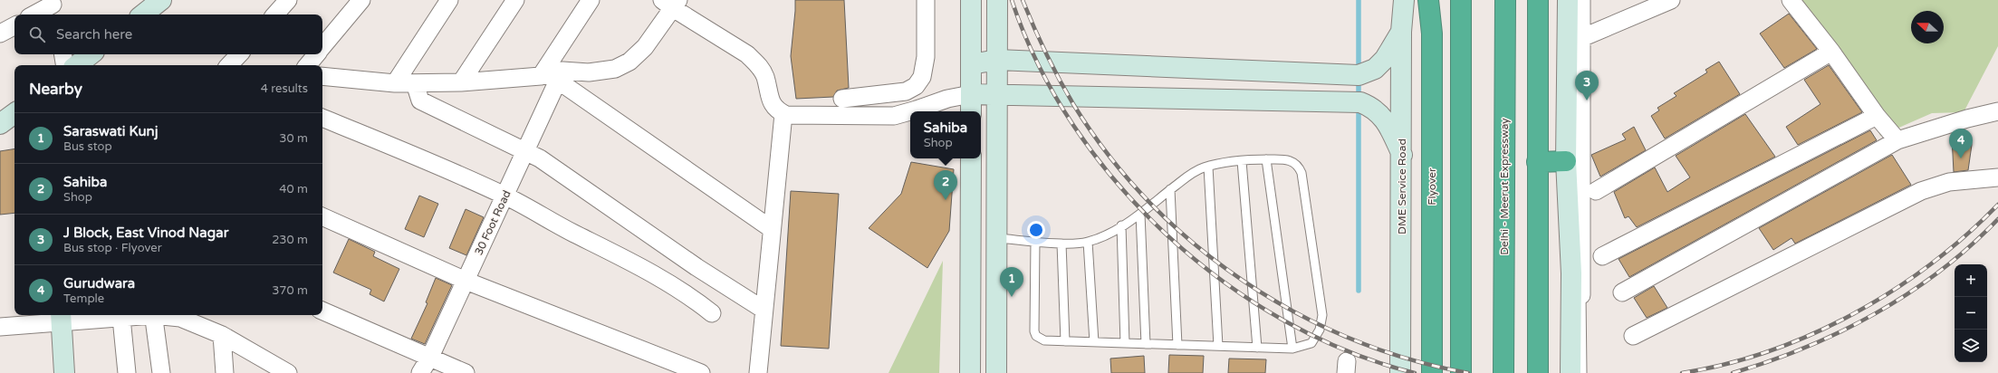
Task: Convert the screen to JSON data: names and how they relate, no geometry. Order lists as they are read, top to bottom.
{
  "streets": {
    "highway": ["Flyover", "Delhi - Meerut Expressway"],
    "street": ["DME Service Road", "30 Foot Road"]
  },
  "north": "left",
  "page": {
    "search": "Search here",
    "heading": ["Nearby", "4 results"],
    "pins": [
      "3",
      "4",
      "2",
      "1"
    ],
    "popup": ["Sahiba", "Shop"],
    "list": [
      {
        "mark": "1",
        "name": "Saraswati Kunj",
        "note": "Bus stop",
        "value": "30 m"
      },
      {
        "mark": "2",
        "name": "Sahiba",
        "note": "Shop",
        "value": "40 m"
      },
      {
        "mark": "3",
        "name": "J Block, East Vinod Nagar",
        "note": "Bus stop · Flyover",
        "value": "230 m"
      },
      {
        "mark": "4",
        "name": "Gurudwara",
        "note": "Temple",
        "value": "370 m"
      }
    ],
    "map_buttons": ["+", "−"]
  }
}
